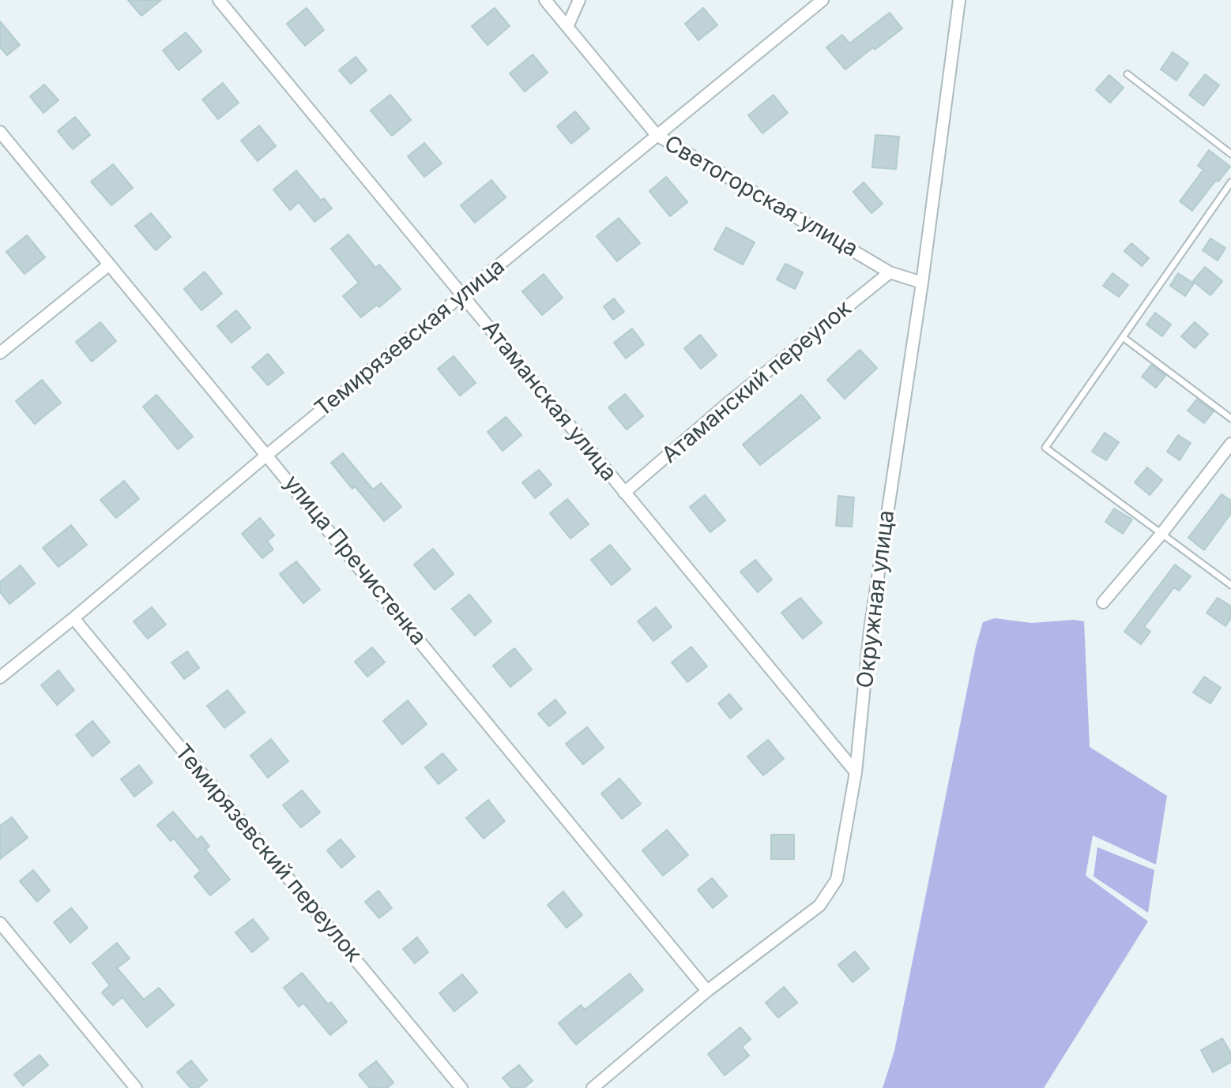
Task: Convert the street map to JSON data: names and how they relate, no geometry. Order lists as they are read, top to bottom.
{
  "streets": {
    "street": [
      "Светогорская улица",
      "Темирязевская улица",
      "Атаманский переулок",
      "Атаманская улица",
      "улица Пречистенка",
      "Окружная улица",
      "Темирязевский переулок"
    ]
  },
  "crossings": [
    ["Светогорская улица", "Темирязевская улица"],
    ["Светогорская улица", "Атаманский переулок"],
    ["Светогорская улица", "Окружная улица"],
    ["Темирязевская улица", "Атаманская улица"],
    ["Темирязевская улица", "улица Пречистенка"],
    ["Темирязевская улица", "Темирязевский переулок"],
    ["Атаманский переулок", "Атаманская улица"],
    ["Атаманская улица", "Окружная улица"],
    ["улица Пречистенка", "Окружная улица"]
  ]
}
